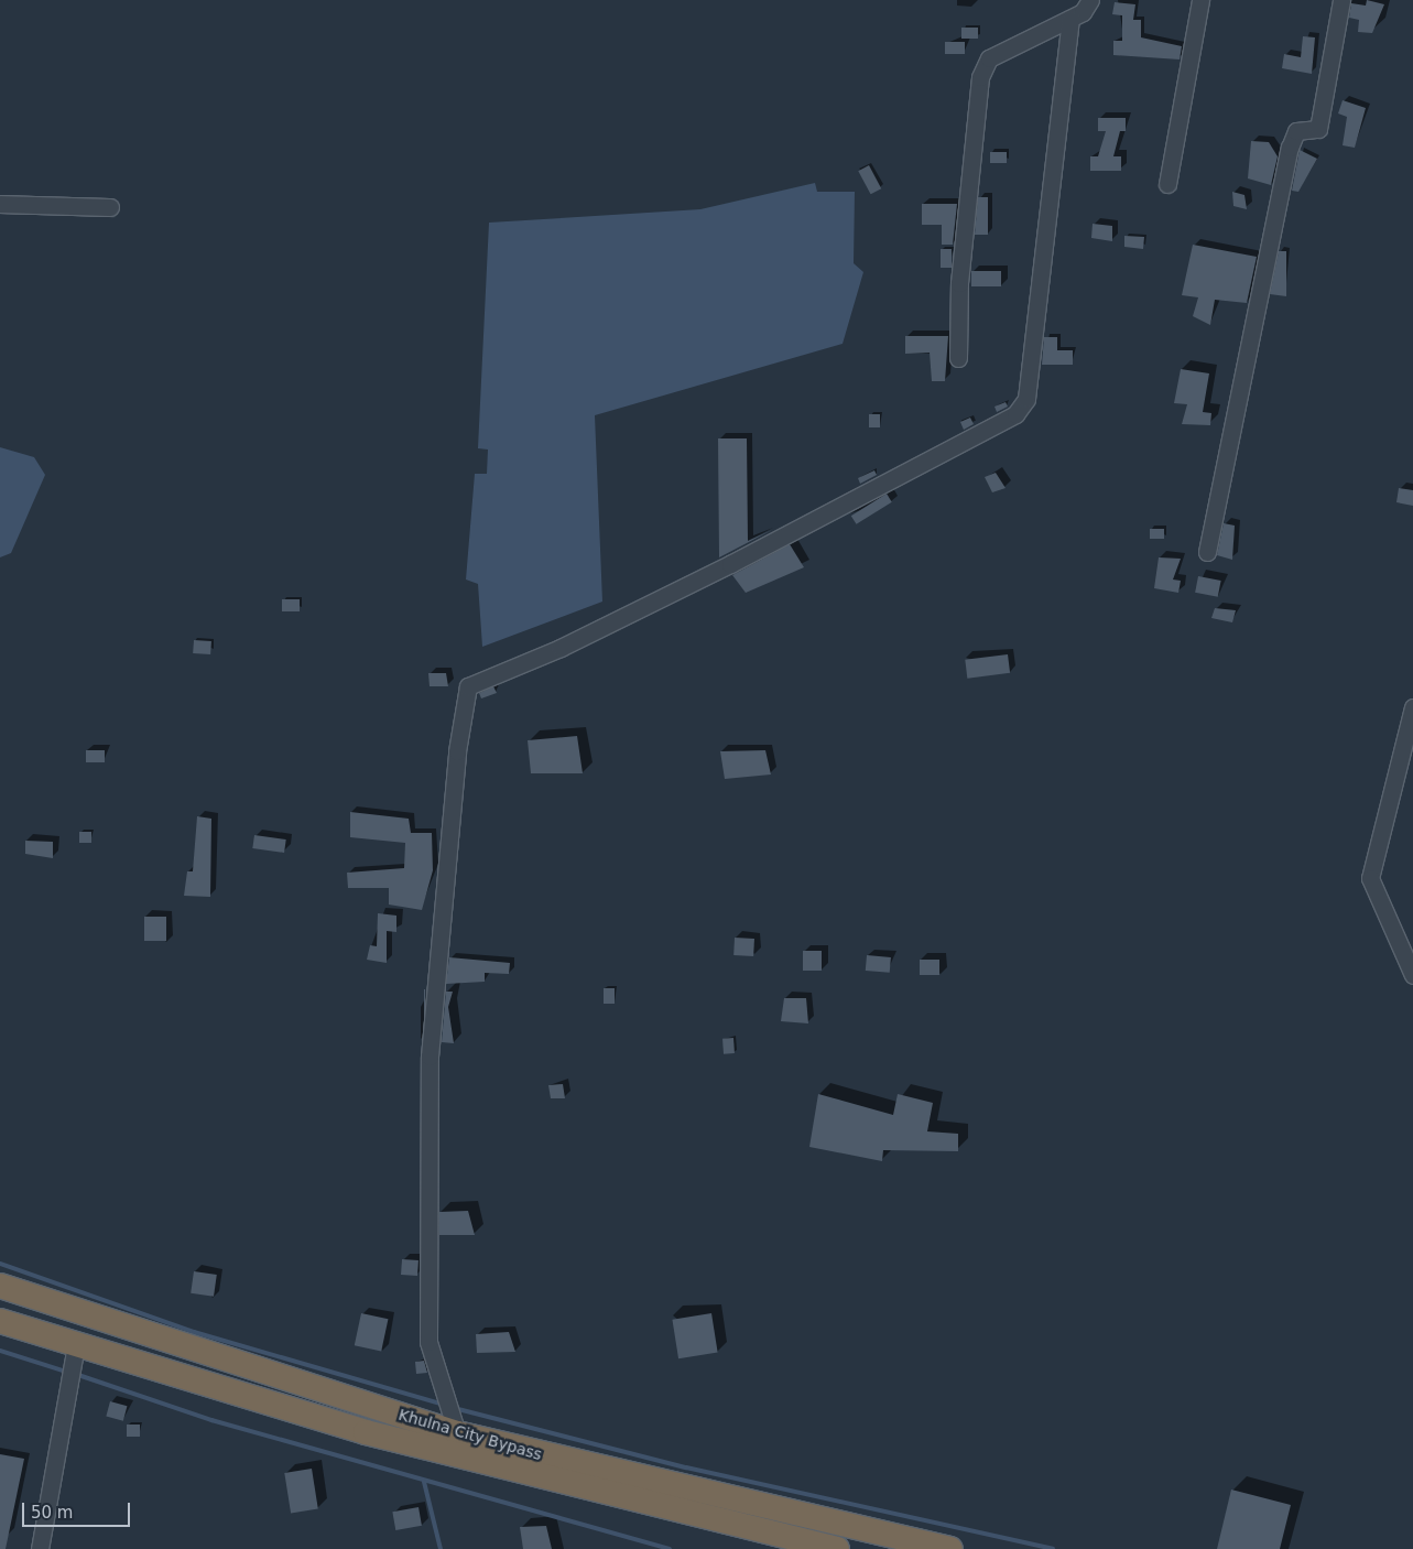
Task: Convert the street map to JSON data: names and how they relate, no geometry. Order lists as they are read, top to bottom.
{
  "streets": {
    "highway": ["Khulna City Bypass"]
  },
  "scale_bar": "50 m"
}
